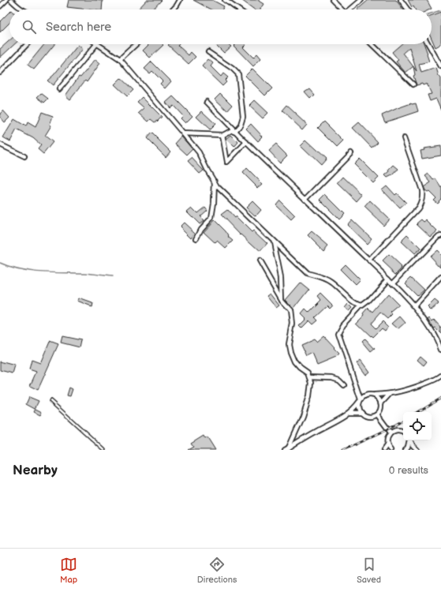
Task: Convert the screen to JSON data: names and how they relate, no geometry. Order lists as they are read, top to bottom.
{
  "page": {
    "search": "Search here",
    "heading": ["Nearby", "0 results"],
    "nav": ["Map", "Directions", "Saved"]
  }
}
